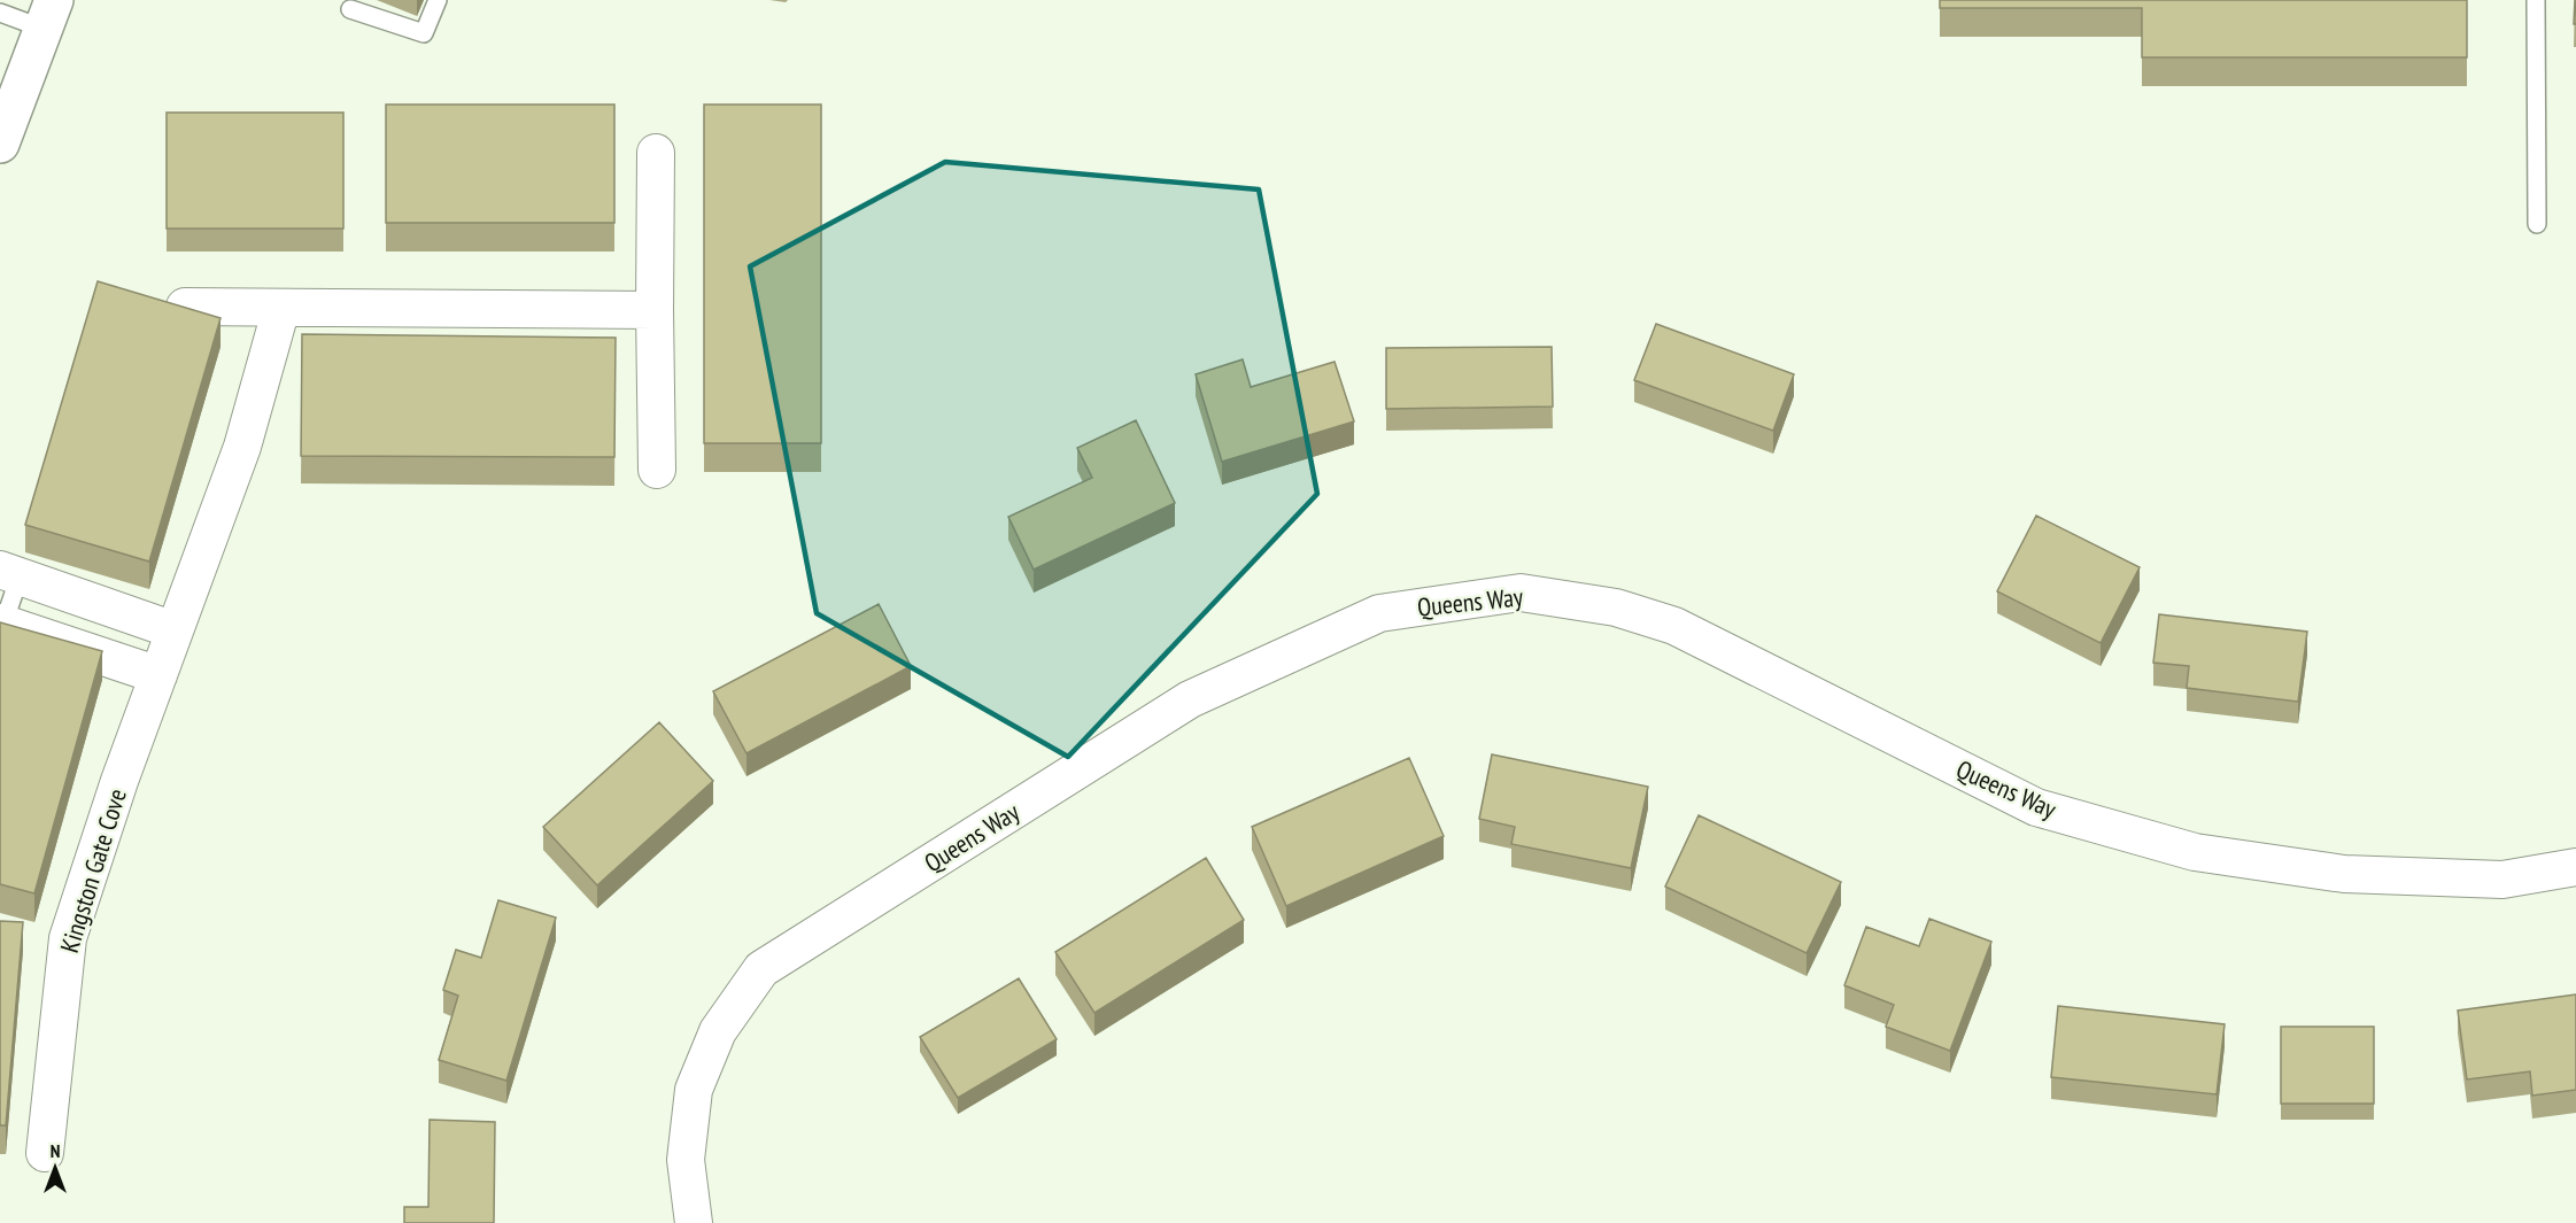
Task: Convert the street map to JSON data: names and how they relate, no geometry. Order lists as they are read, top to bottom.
{
  "streets": {
    "street": ["Queens Way", "Kingston Gate Cove"]
  },
  "north": "top"
}
